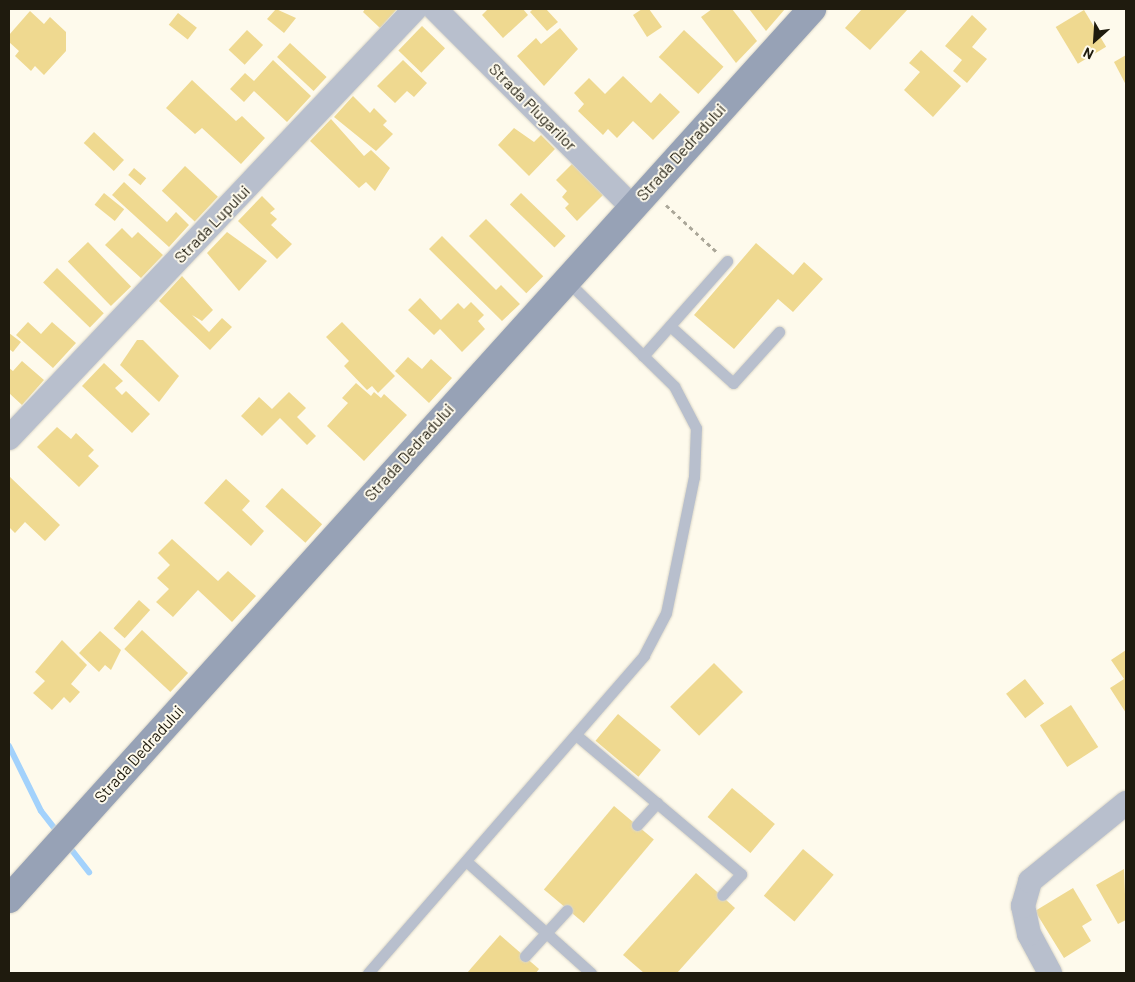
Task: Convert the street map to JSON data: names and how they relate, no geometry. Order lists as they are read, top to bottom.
{
  "streets": {
    "main road": ["Strada Dedradului"],
    "street": ["Strada Plugarilor", "Strada Lupului"]
  },
  "crossings": [
    ["Strada Plugarilor", "Strada Dedradului"]
  ],
  "north": "bottom left"
}
